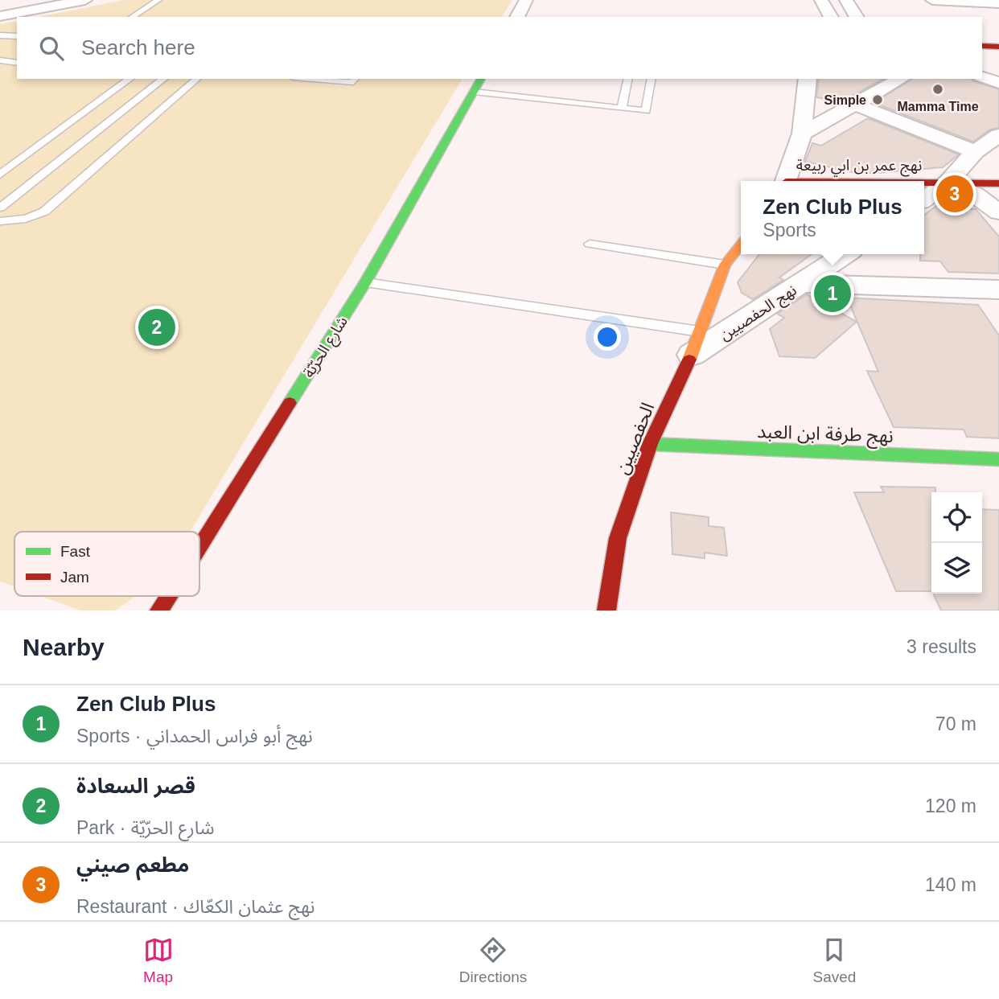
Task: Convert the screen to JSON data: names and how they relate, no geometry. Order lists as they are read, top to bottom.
{
  "streets": {
    "street": [
      "نهج عمر بن ابي ربيعة",
      "نهج الحفصيين",
      "شارع الحرّيّة",
      "نهج طرفة ابن العبد",
      "الحفصيين"
    ]
  },
  "crossings": [
    ["نهج الحفصيين", "الحفصيين"],
    ["نهج طرفة ابن العبد", "الحفصيين"]
  ],
  "places": ["Mamma Time", "Simple"],
  "legend": ["Fast", "Jam"],
  "page": {
    "search": "Search here",
    "pins": ["3", "1", "2"],
    "popup": ["Zen Club Plus", "Sports"],
    "heading": ["Nearby", "3 results"],
    "list": [
      {
        "mark": "1",
        "name": "Zen Club Plus",
        "note": "Sports · نهج أبو فراس الحمداني",
        "value": "70 m"
      },
      {
        "mark": "2",
        "name": "قصر السعادة",
        "note": "Park · شارع الحرّيّة",
        "value": "120 m"
      },
      {
        "mark": "3",
        "name": "مطعم صيني",
        "note": "Restaurant · نهج عثمان الكعّاك",
        "value": "140 m"
      }
    ],
    "nav": ["Map", "Directions", "Saved"]
  }
}
